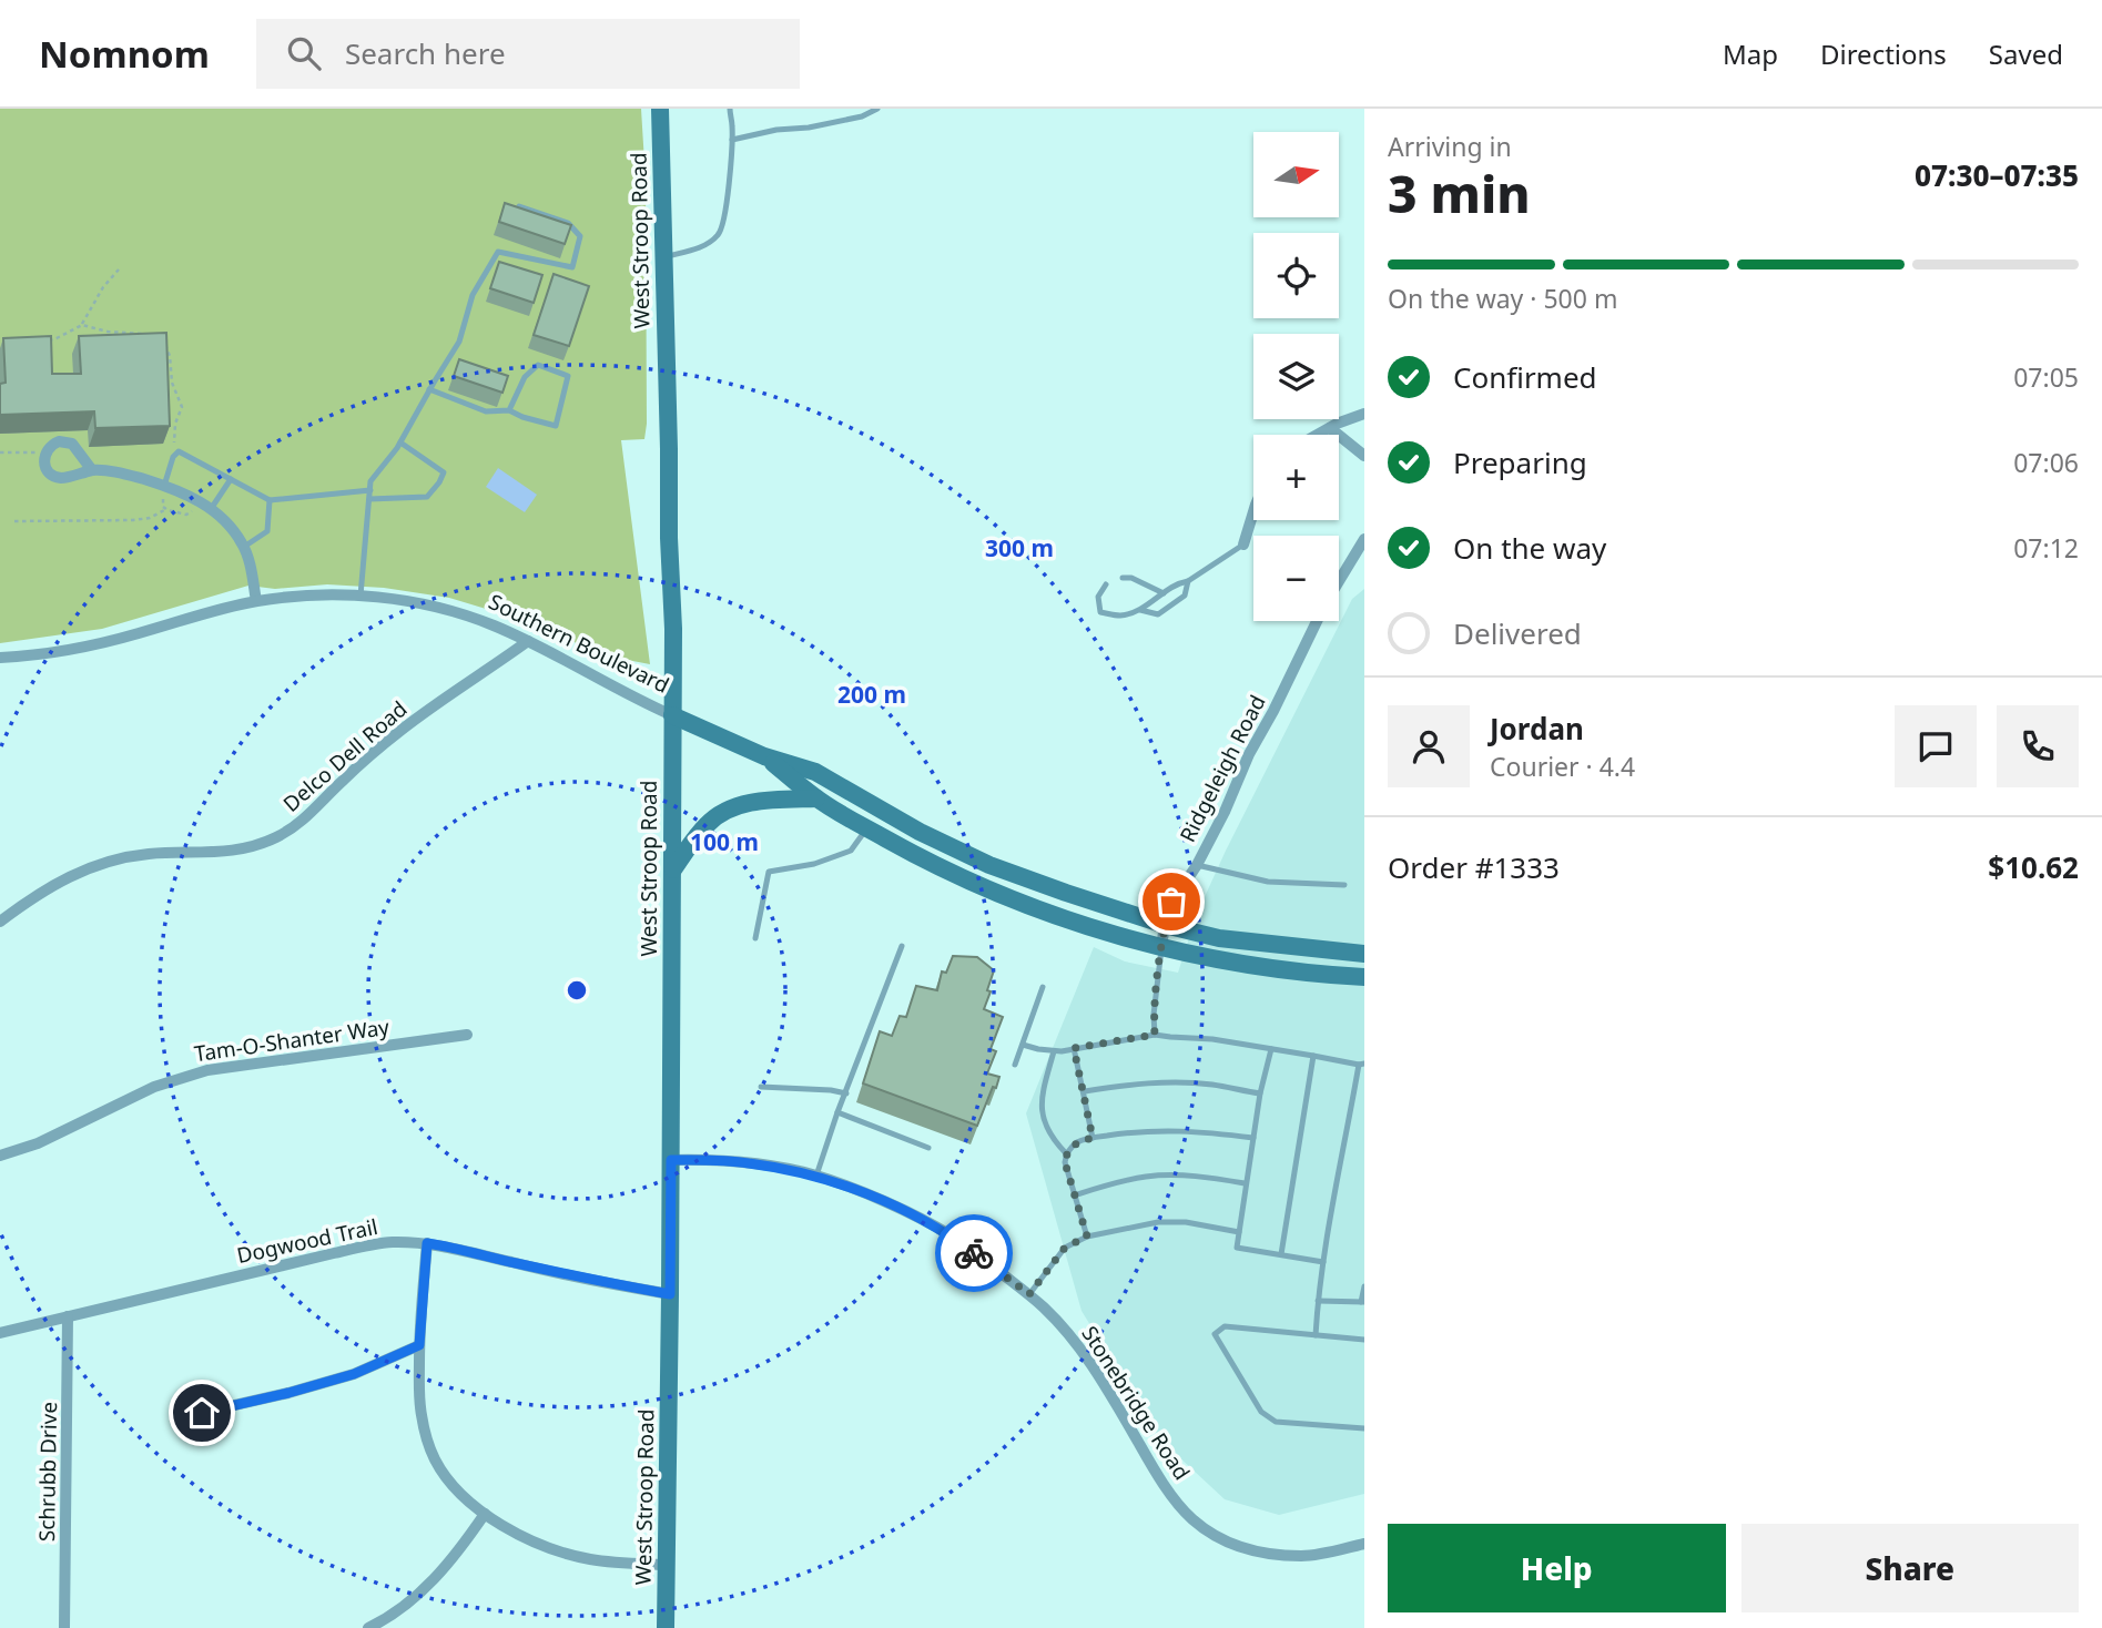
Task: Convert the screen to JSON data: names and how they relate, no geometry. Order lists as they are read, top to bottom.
{
  "streets": {
    "street": [
      "West Stroop Road",
      "Southern Boulevard",
      "Delco Dell Road",
      "Ridgeleigh Road",
      "Tam-O-Shanter Way",
      "Dogwood Trail",
      "Stonebridge Road",
      "Schrubb Drive"
    ]
  },
  "crossings": [
    ["West Stroop Road", "Southern Boulevard"],
    ["West Stroop Road", "Dogwood Trail"],
    ["West Stroop Road", "Stonebridge Road"],
    ["Southern Boulevard", "Delco Dell Road"],
    ["Southern Boulevard", "Ridgeleigh Road"],
    ["Dogwood Trail", "Schrubb Drive"]
  ],
  "north": "right",
  "page": {
    "header": "Nomnom",
    "search": "Search here",
    "nav": ["Map", "Directions", "Saved"],
    "heading": ["3 min", "Arriving in", "07:30–07:35"],
    "panel": [
      "Jordan",
      "Courier · 4.4",
      "Order #1333",
      "$10.62"
    ],
    "map_buttons": ["+", "−"],
    "bar": "On the way · 500 m",
    "list": [
      ["Confirmed", "07:05"],
      ["Preparing", "07:06"],
      ["On the way", "07:12"],
      "Delivered"
    ],
    "buttons": ["Help", "Share"]
  },
  "rings": ["300 m", "200 m", "100 m"]
}
